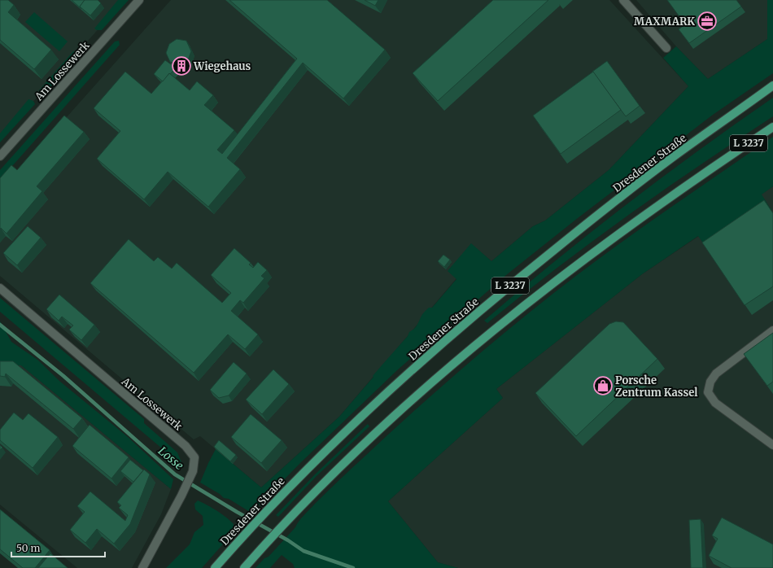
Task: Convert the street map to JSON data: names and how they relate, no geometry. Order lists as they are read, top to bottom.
{
  "streets": {
    "main road": ["L 3237", "Dresdener Straße"],
    "street": ["Am Lossewerk"]
  },
  "water": ["Losse"],
  "places": {
    "office": ["MAXMARK"],
    "building": ["Wiegehaus"],
    "shop": ["Porsche Zentrum Kassel"]
  },
  "scale_bar": "50 m"
}
